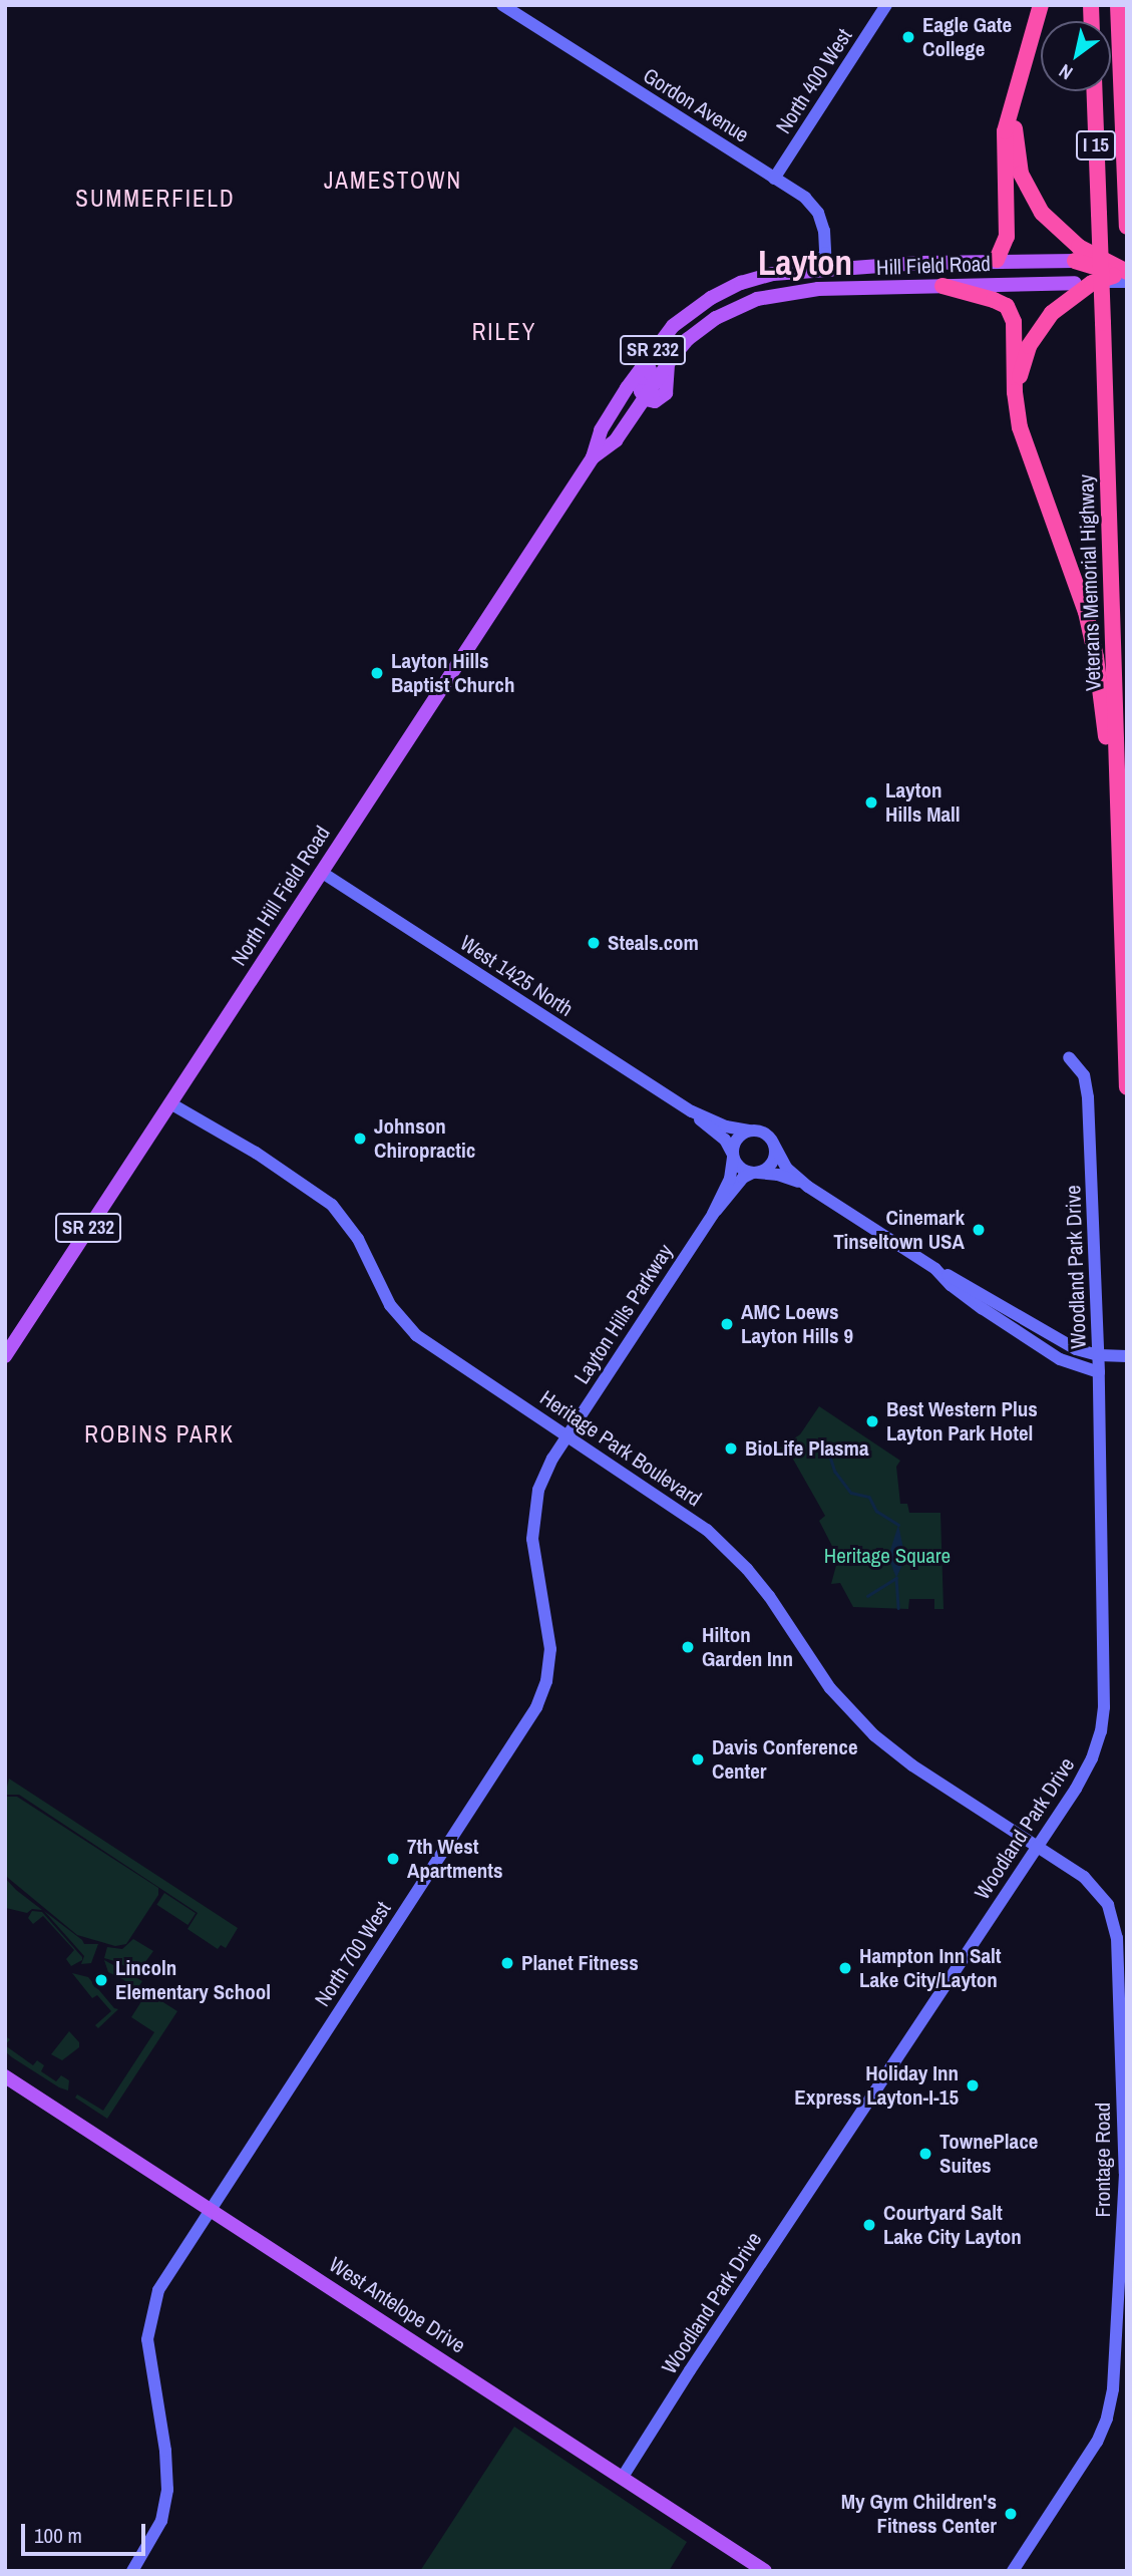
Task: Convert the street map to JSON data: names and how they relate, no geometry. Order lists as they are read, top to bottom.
{
  "streets": {
    "highway": ["I 15", "Veterans Memorial Highway"],
    "main road": [
      "Hill Field Road",
      "SR 232",
      "North Hill Field Road",
      "West Antelope Drive"
    ],
    "street": [
      "North 400 West",
      "Gordon Avenue",
      "West 1425 North",
      "Woodland Park Drive",
      "Layton Hills Parkway",
      "Heritage Park Boulevard",
      "North 700 West",
      "Frontage Road"
    ]
  },
  "crossings": [
    ["North 400 West", "Gordon Avenue"],
    ["Gordon Avenue", "Hill Field Road"],
    ["Hill Field Road", "North Hill Field Road"],
    ["North Hill Field Road", "West 1425 North"],
    ["North Hill Field Road", "Heritage Park Boulevard"],
    ["West 1425 North", "Layton Hills Parkway"],
    ["Woodland Park Drive", "Heritage Park Boulevard"],
    ["Woodland Park Drive", "West Antelope Drive"],
    ["Layton Hills Parkway", "Heritage Park Boulevard"],
    ["Layton Hills Parkway", "North 700 West"],
    ["Heritage Park Boulevard", "North 700 West"],
    ["Heritage Park Boulevard", "Frontage Road"],
    ["North 700 West", "West Antelope Drive"]
  ],
  "districts": [
    "JAMESTOWN",
    "SUMMERFIELD",
    "Layton",
    "RILEY",
    "ROBINS PARK"
  ],
  "parks": ["Heritage Square"],
  "places": [
    "Eagle Gate College",
    "Layton Hills Baptist Church",
    "Layton Hills Mall",
    "Steals.com",
    "Johnson Chiropractic",
    "Cinemark Tinseltown USA",
    "AMC Loews Layton Hills 9",
    "Best Western Plus Layton Park Hotel",
    "BioLife Plasma",
    "Hilton Garden Inn",
    "Davis Conference Center",
    "7th West Apartments",
    "Planet Fitness",
    "Hampton Inn Salt Lake City/Layton",
    "Lincoln Elementary School",
    "Holiday Inn Express Layton-I-15",
    "TownePlace Suites",
    "Courtyard Salt Lake City Layton",
    "My Gym Children's Fitness Center"
  ],
  "scale_bar": "100 m",
  "north": "bottom left"
}
